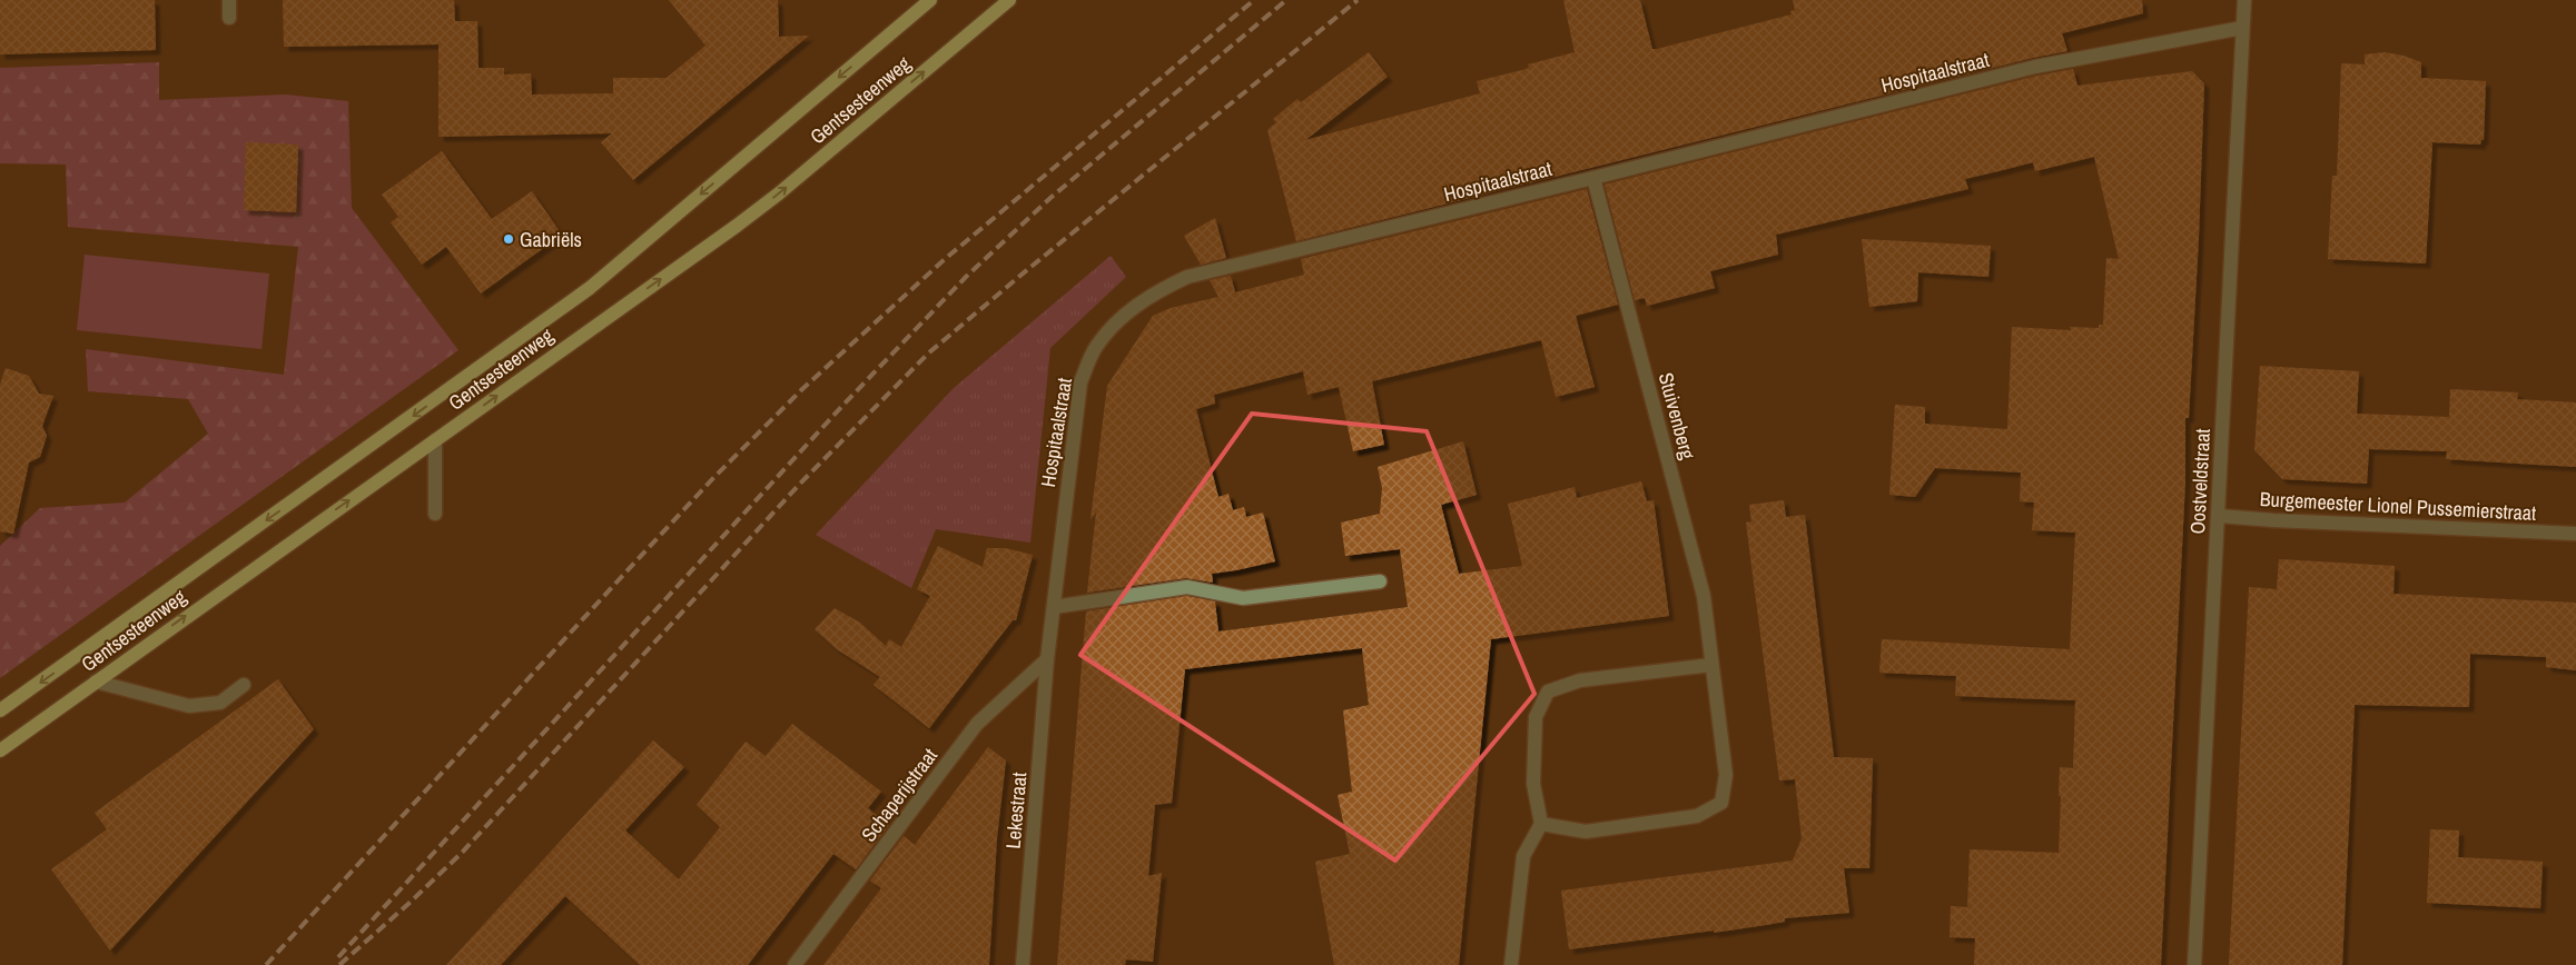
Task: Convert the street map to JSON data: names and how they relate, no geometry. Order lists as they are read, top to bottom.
{
  "streets": {
    "main road": ["Gentsesteenweg"],
    "street": [
      "Hospitaalstraat",
      "Stuivenberg",
      "Oostveldstraat",
      "Burgemeester Lionel Pussemierstraat",
      "Schaperijstraat",
      "Lekestraat"
    ]
  },
  "crossings": [
    ["Hospitaalstraat", "Stuivenberg"],
    ["Hospitaalstraat", "Oostveldstraat"],
    ["Hospitaalstraat", "Schaperijstraat"],
    ["Hospitaalstraat", "Lekestraat"],
    ["Oostveldstraat", "Burgemeester Lionel Pussemierstraat"],
    ["Schaperijstraat", "Lekestraat"]
  ],
  "places": ["Gabriëls"]
}
